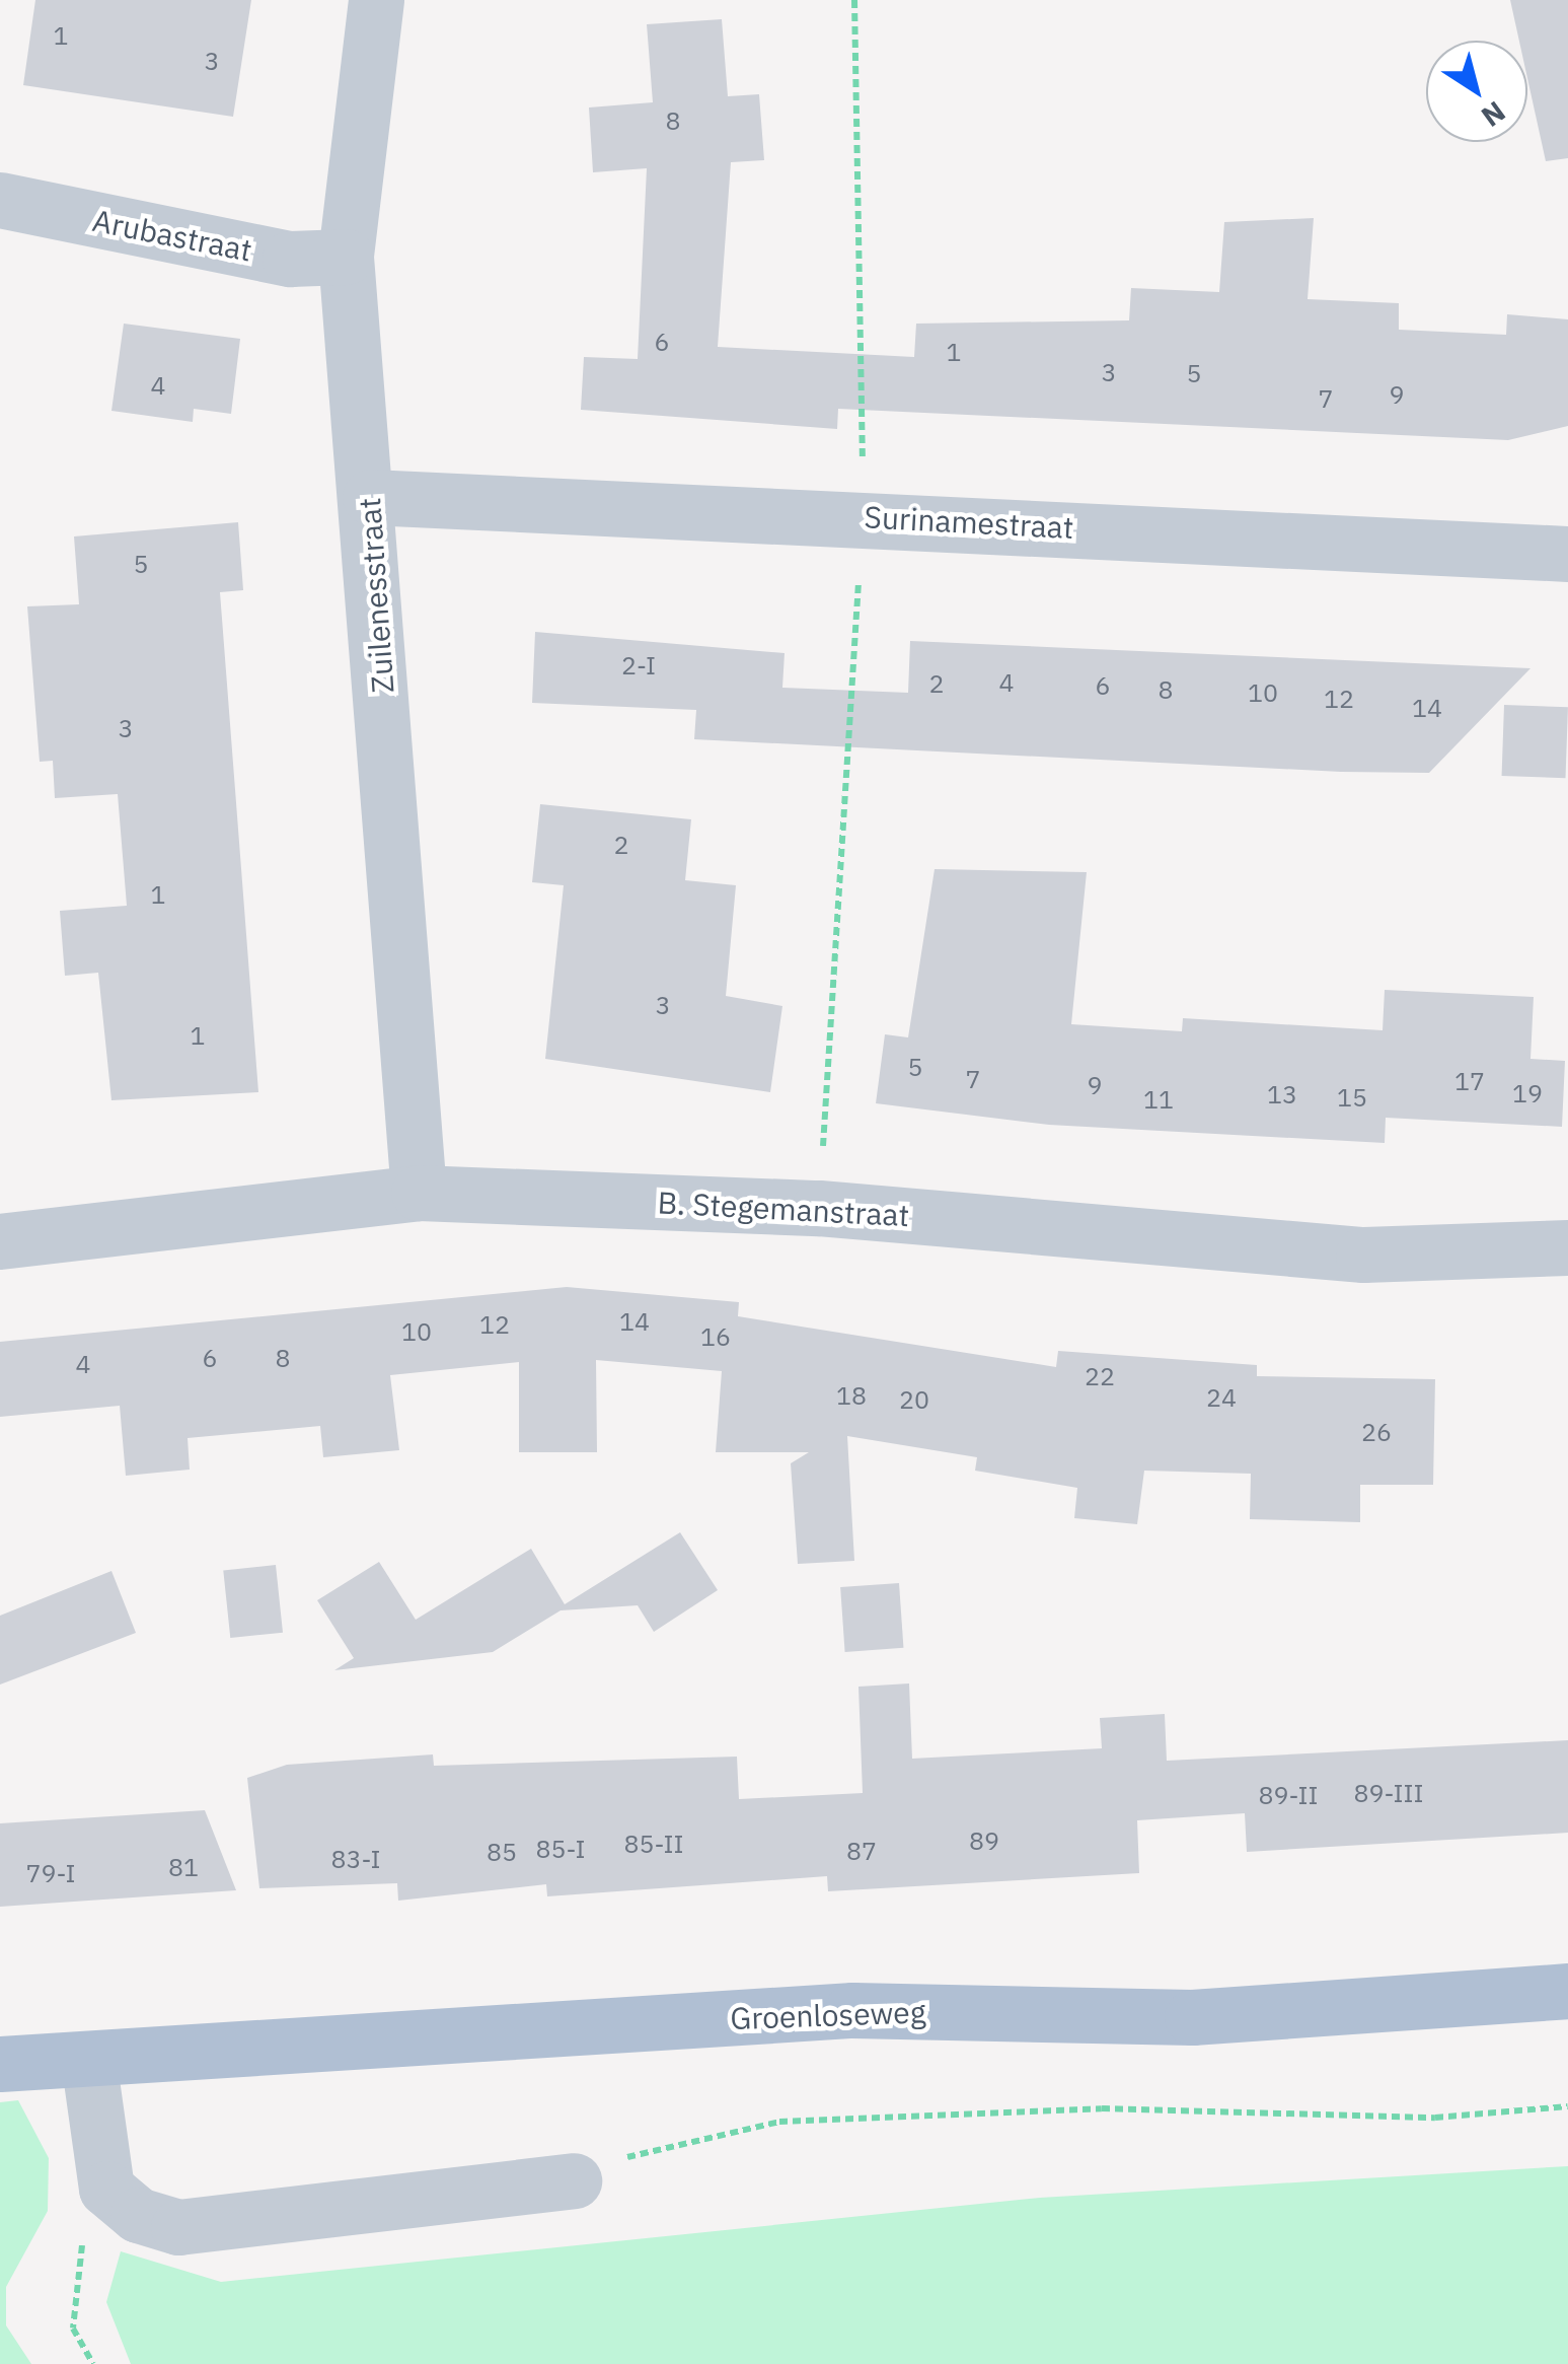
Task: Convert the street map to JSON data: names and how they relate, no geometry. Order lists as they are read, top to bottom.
{
  "streets": {
    "main road": ["Groenloseweg"],
    "street": [
      "Arubastraat",
      "Surinamestraat",
      "Zuilenesstraat",
      "B. Stegemanstraat"
    ]
  },
  "crossings": [
    ["Arubastraat", "Zuilenesstraat"],
    ["Surinamestraat", "Zuilenesstraat"],
    ["Zuilenesstraat", "B. Stegemanstraat"]
  ],
  "house_numbers": [
    "1",
    "3",
    "8",
    "6",
    "1",
    "3",
    "5",
    "4",
    "9",
    "7",
    "5",
    "2-I",
    "4",
    "2",
    "6",
    "8",
    "10",
    "12",
    "14",
    "3",
    "2",
    "1",
    "3",
    "1",
    "5",
    "7",
    "17",
    "9",
    "19",
    "13",
    "15",
    "11",
    "14",
    "12",
    "10",
    "16",
    "6",
    "8",
    "4",
    "22",
    "18",
    "24",
    "20",
    "26",
    "89-III",
    "89-II",
    "89",
    "85-II",
    "85-I",
    "87",
    "85",
    "83-I",
    "81",
    "79-I"
  ],
  "north": "bottom right"
}
